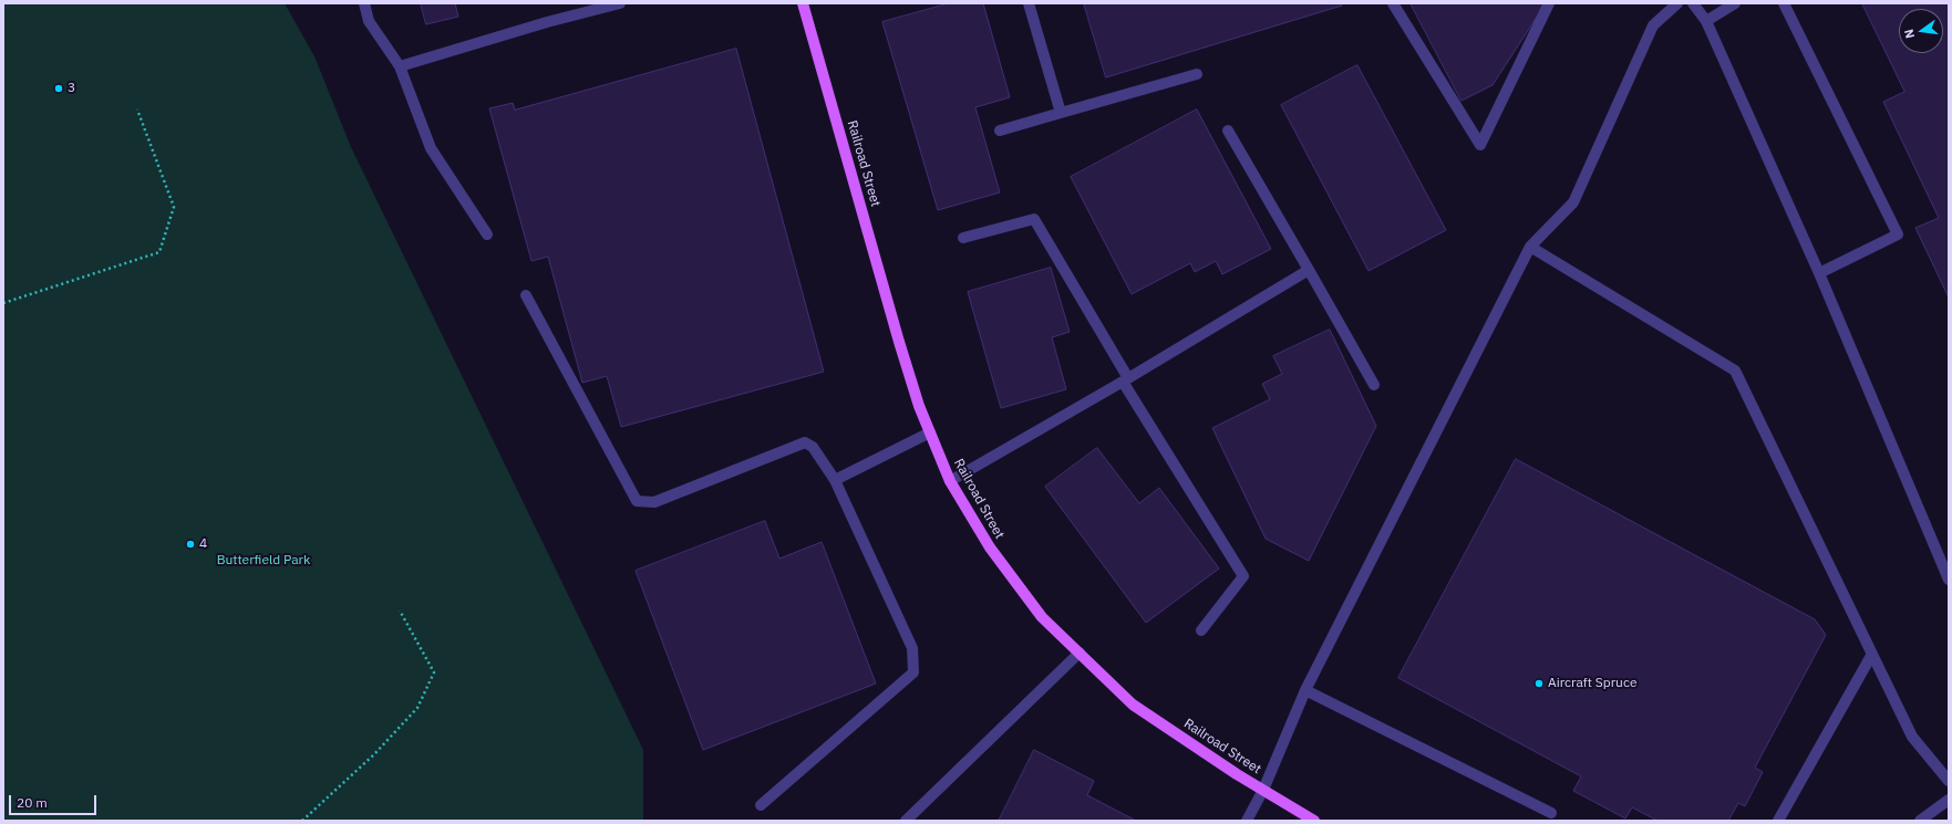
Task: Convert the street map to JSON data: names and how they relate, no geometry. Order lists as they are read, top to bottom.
{
  "streets": {
    "main road": ["Railroad Street"]
  },
  "parks": ["Butterfield Park"],
  "places": ["3", "4", "Aircraft Spruce"],
  "scale_bar": "20 m",
  "north": "left"
}
